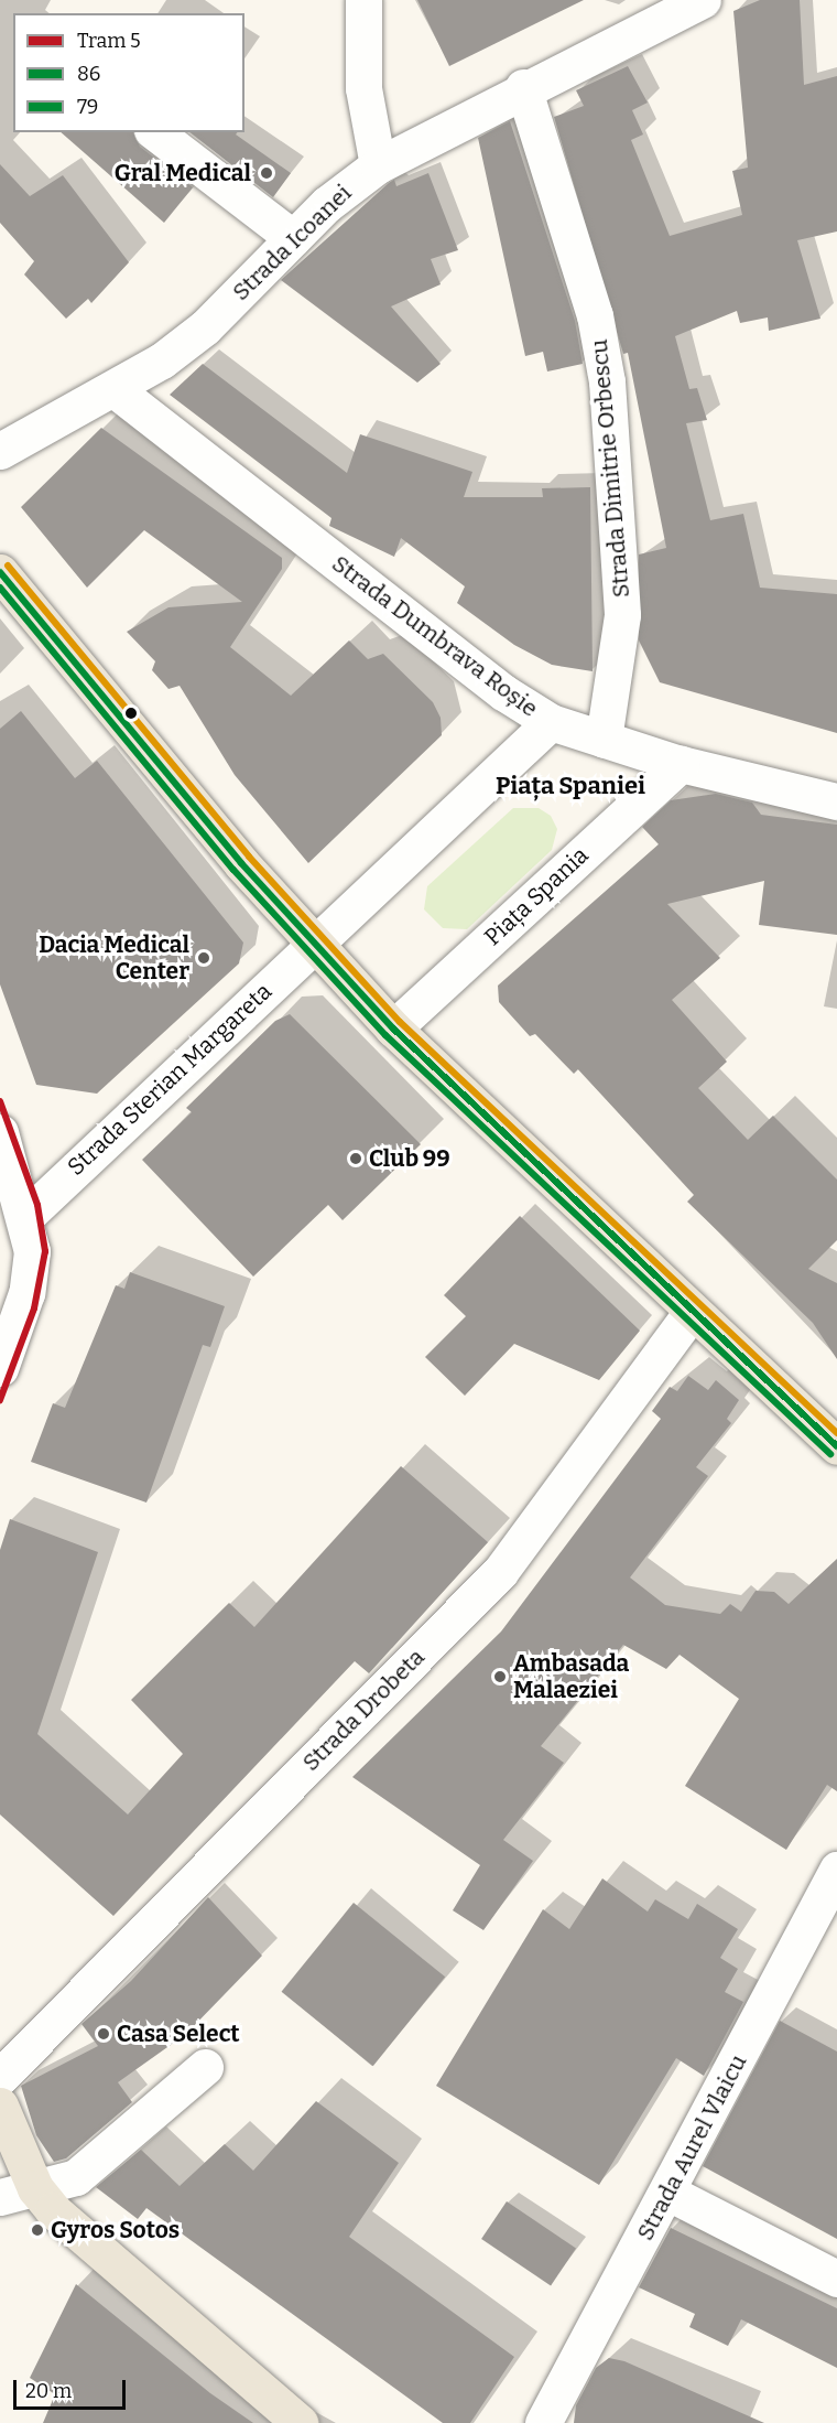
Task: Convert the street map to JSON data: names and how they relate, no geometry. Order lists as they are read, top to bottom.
{
  "streets": {
    "street": [
      "Strada Icoanei",
      "Strada Dimitrie Orbescu",
      "Strada Dumbrava Roșie",
      "Piața Spania",
      "Strada Sterian Margareta",
      "Strada Drobeta",
      "Strada Aurel Vlaicu"
    ]
  },
  "crossings": [
    ["Strada Icoanei", "Strada Dimitrie Orbescu"],
    ["Strada Icoanei", "Strada Dumbrava Roșie"],
    ["Strada Dimitrie Orbescu", "Strada Dumbrava Roșie"],
    ["Strada Dumbrava Roșie", "Piața Spania"]
  ],
  "districts": ["Piața Spaniei"],
  "places": [
    "Gral Medical",
    "Dacia Medical Center",
    "Club 99",
    "Ambasada Malaeziei",
    "Casa Select",
    "Gyros Sotos"
  ],
  "lines": ["transit line 86", "transit line 79", "tram line 5"],
  "legend": ["Tram 5", "86", "79"],
  "scale_bar": "20 m"
}
